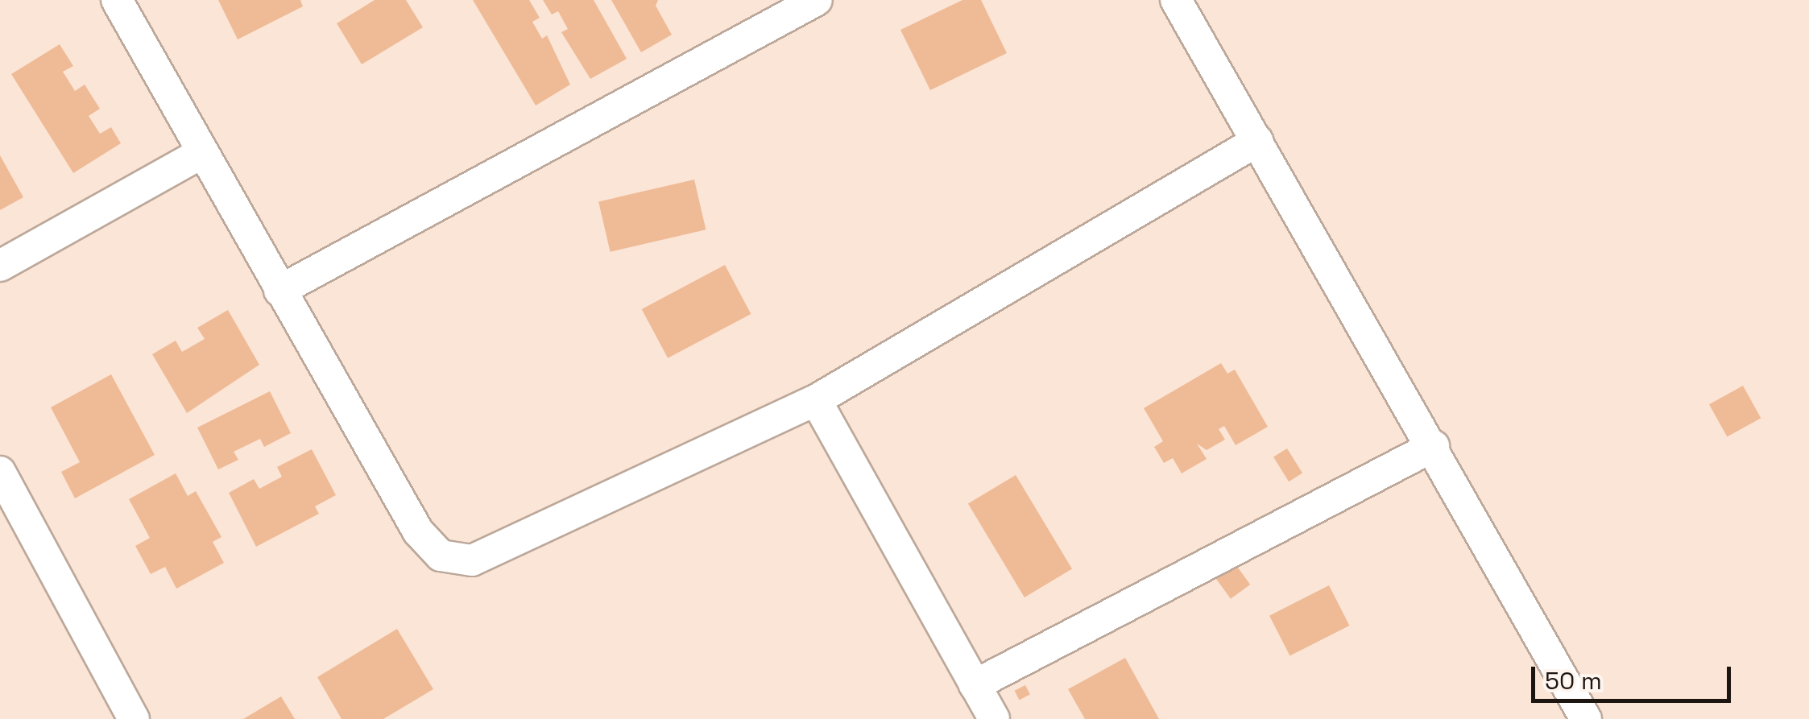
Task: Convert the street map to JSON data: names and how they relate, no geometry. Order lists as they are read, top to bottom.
{
  "scale_bar": "50 m"
}
